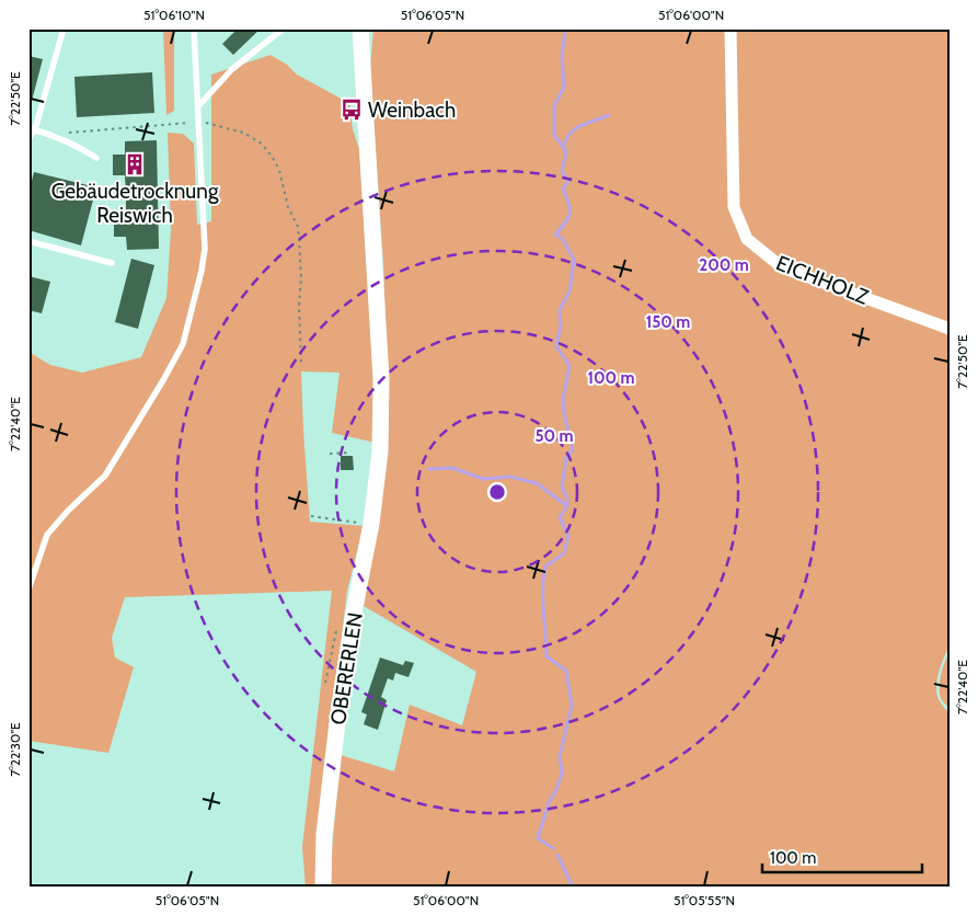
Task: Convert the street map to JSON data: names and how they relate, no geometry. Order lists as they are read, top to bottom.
{
  "streets": {
    "main road": ["OBERERLEN"],
    "street": ["EICHHOLZ"]
  },
  "places": {
    "bus stop": ["Weinbach"],
    "building": ["Gebäudetrocknung Reiswich"]
  },
  "scale_bar": "100 m",
  "coordinates": [
    "51°06'10\"N",
    "51°06'05\"N",
    "51°06'00\"N",
    "7°22'50\"E",
    "7°22'40\"E",
    "7°22'30\"E",
    "51°05'55\"N"
  ],
  "rings": [
    "200 m",
    "150 m",
    "100 m",
    "50 m"
  ]
}
